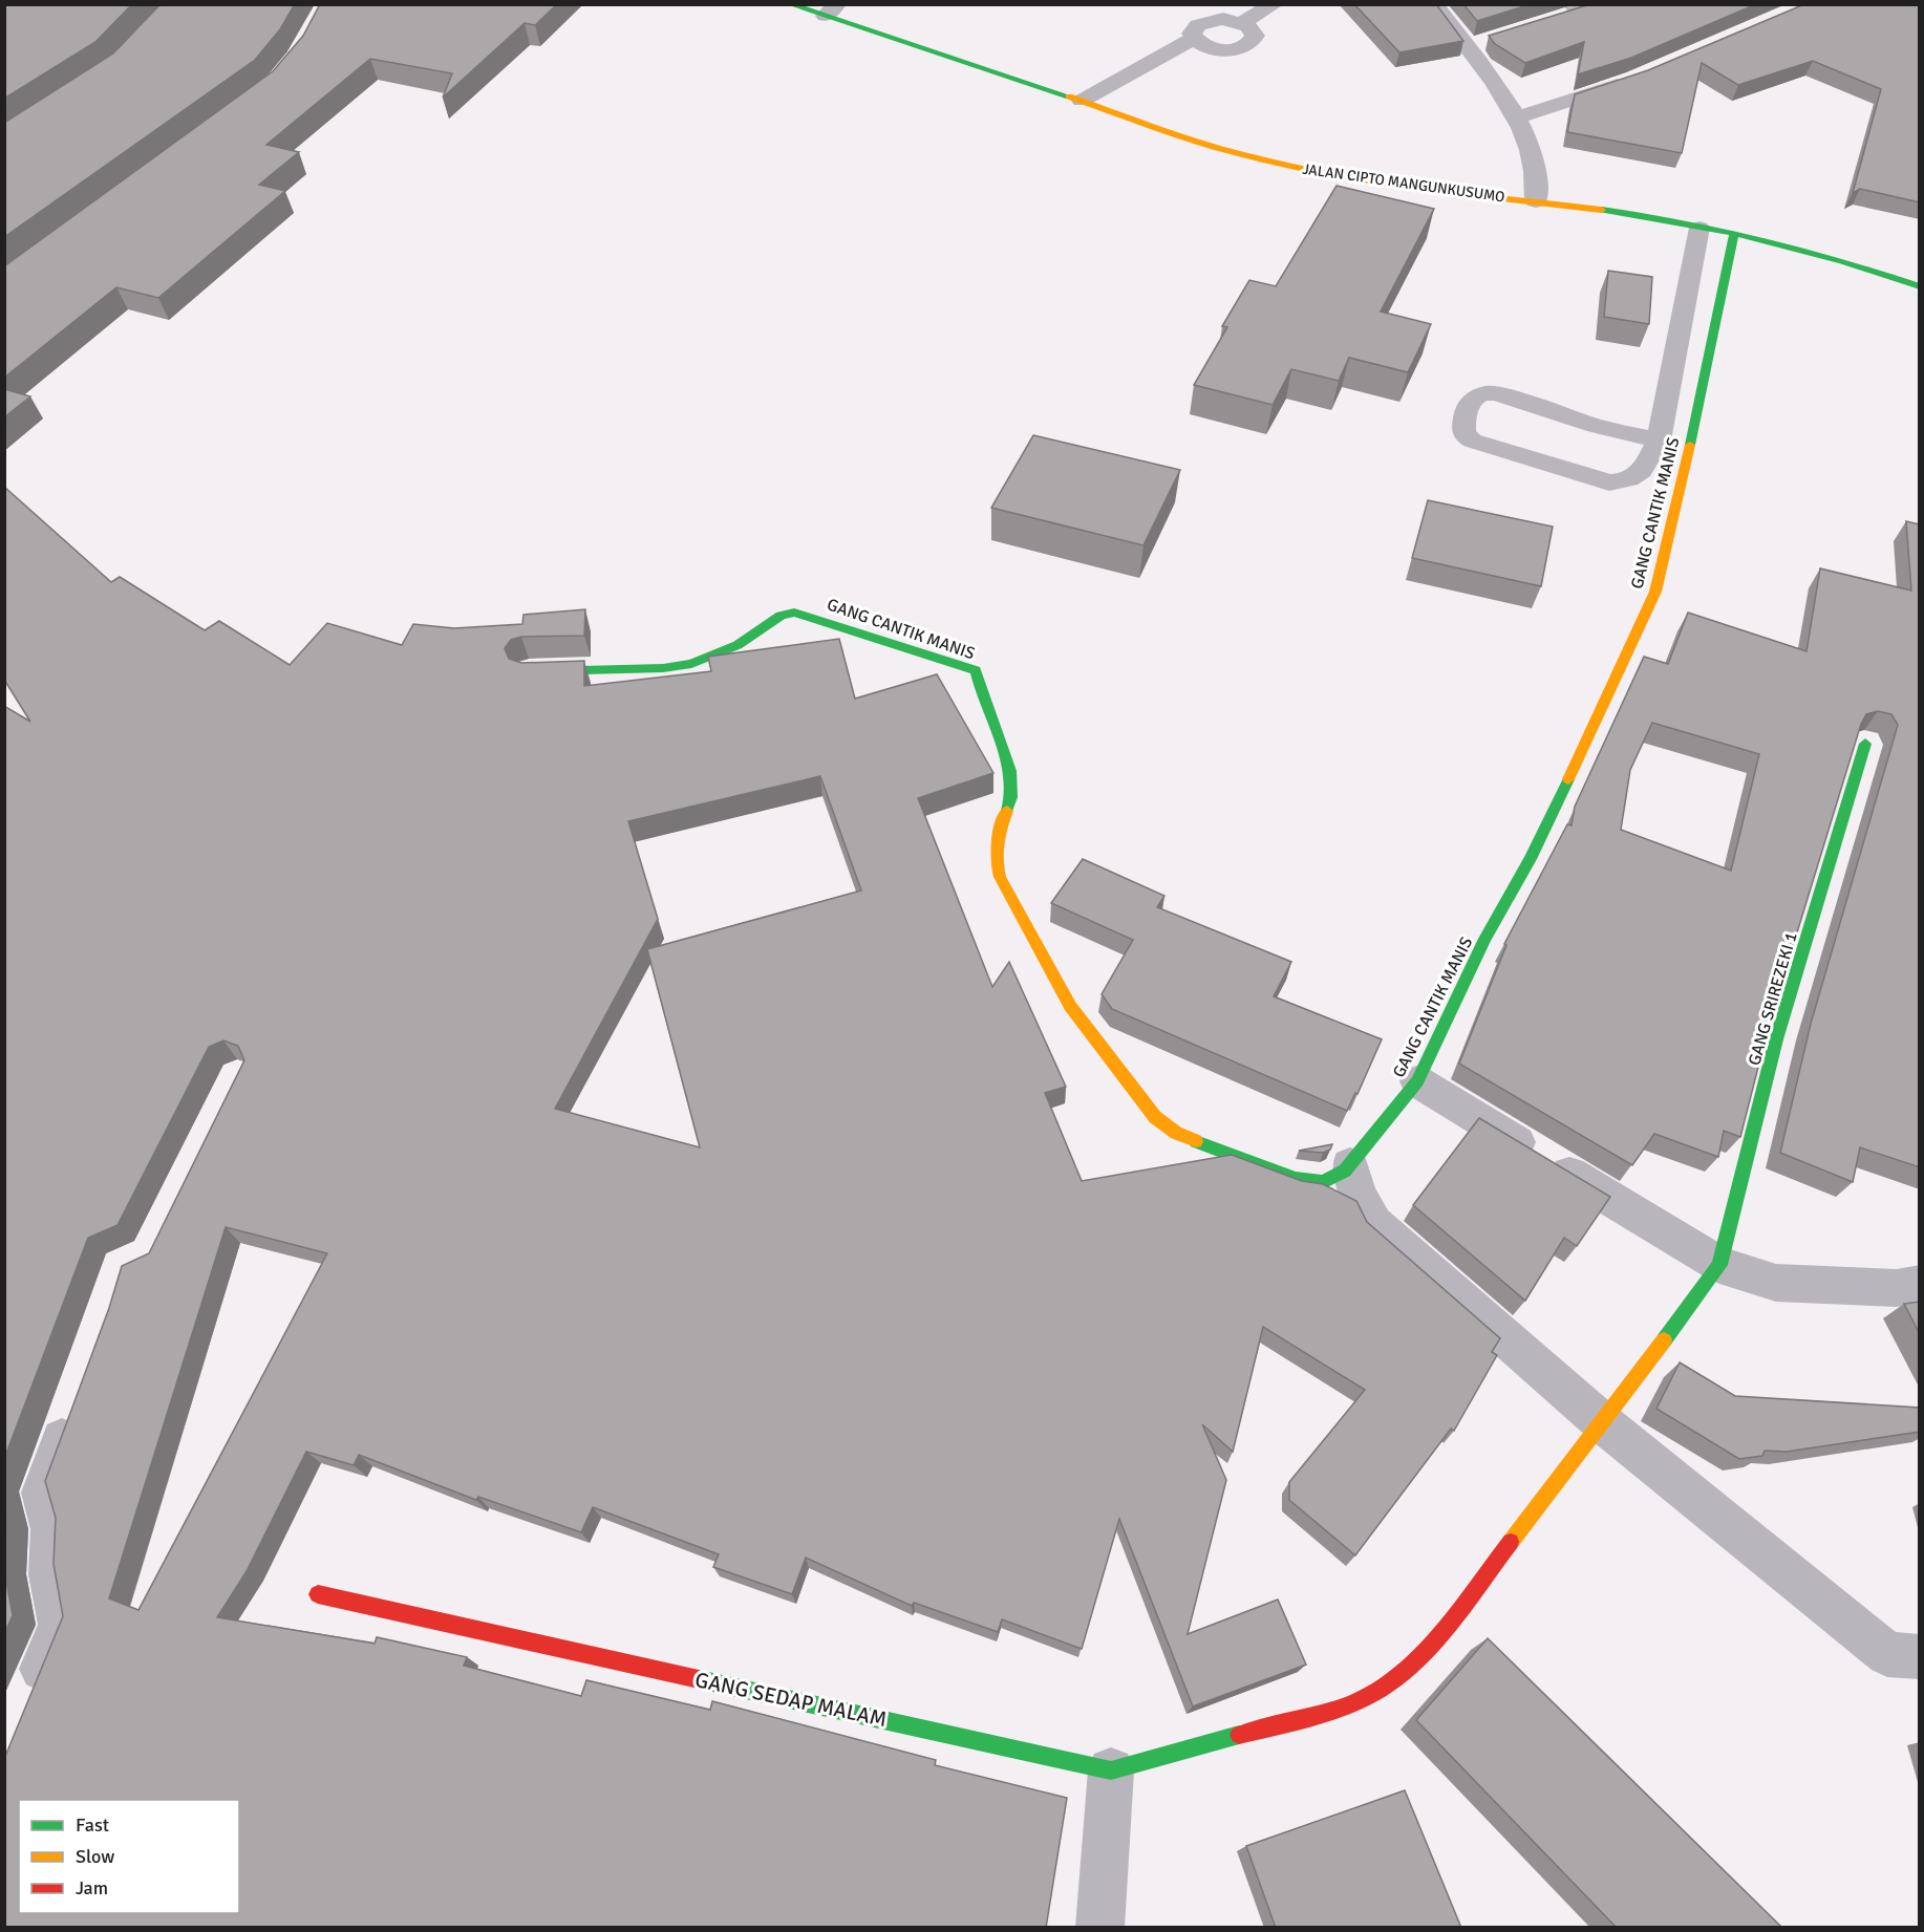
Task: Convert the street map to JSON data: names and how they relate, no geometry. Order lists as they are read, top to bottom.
{
  "streets": {
    "street": [
      "JALAN CIPTO MANGUNKUSUMO",
      "GANG CANTIK MANIS",
      "GANG SRIREZEKI 1",
      "GANG SEDAP MALAM"
    ]
  },
  "crossings": [
    ["JALAN CIPTO MANGUNKUSUMO", "GANG CANTIK MANIS"]
  ],
  "legend": ["Fast", "Slow", "Jam"]
}
